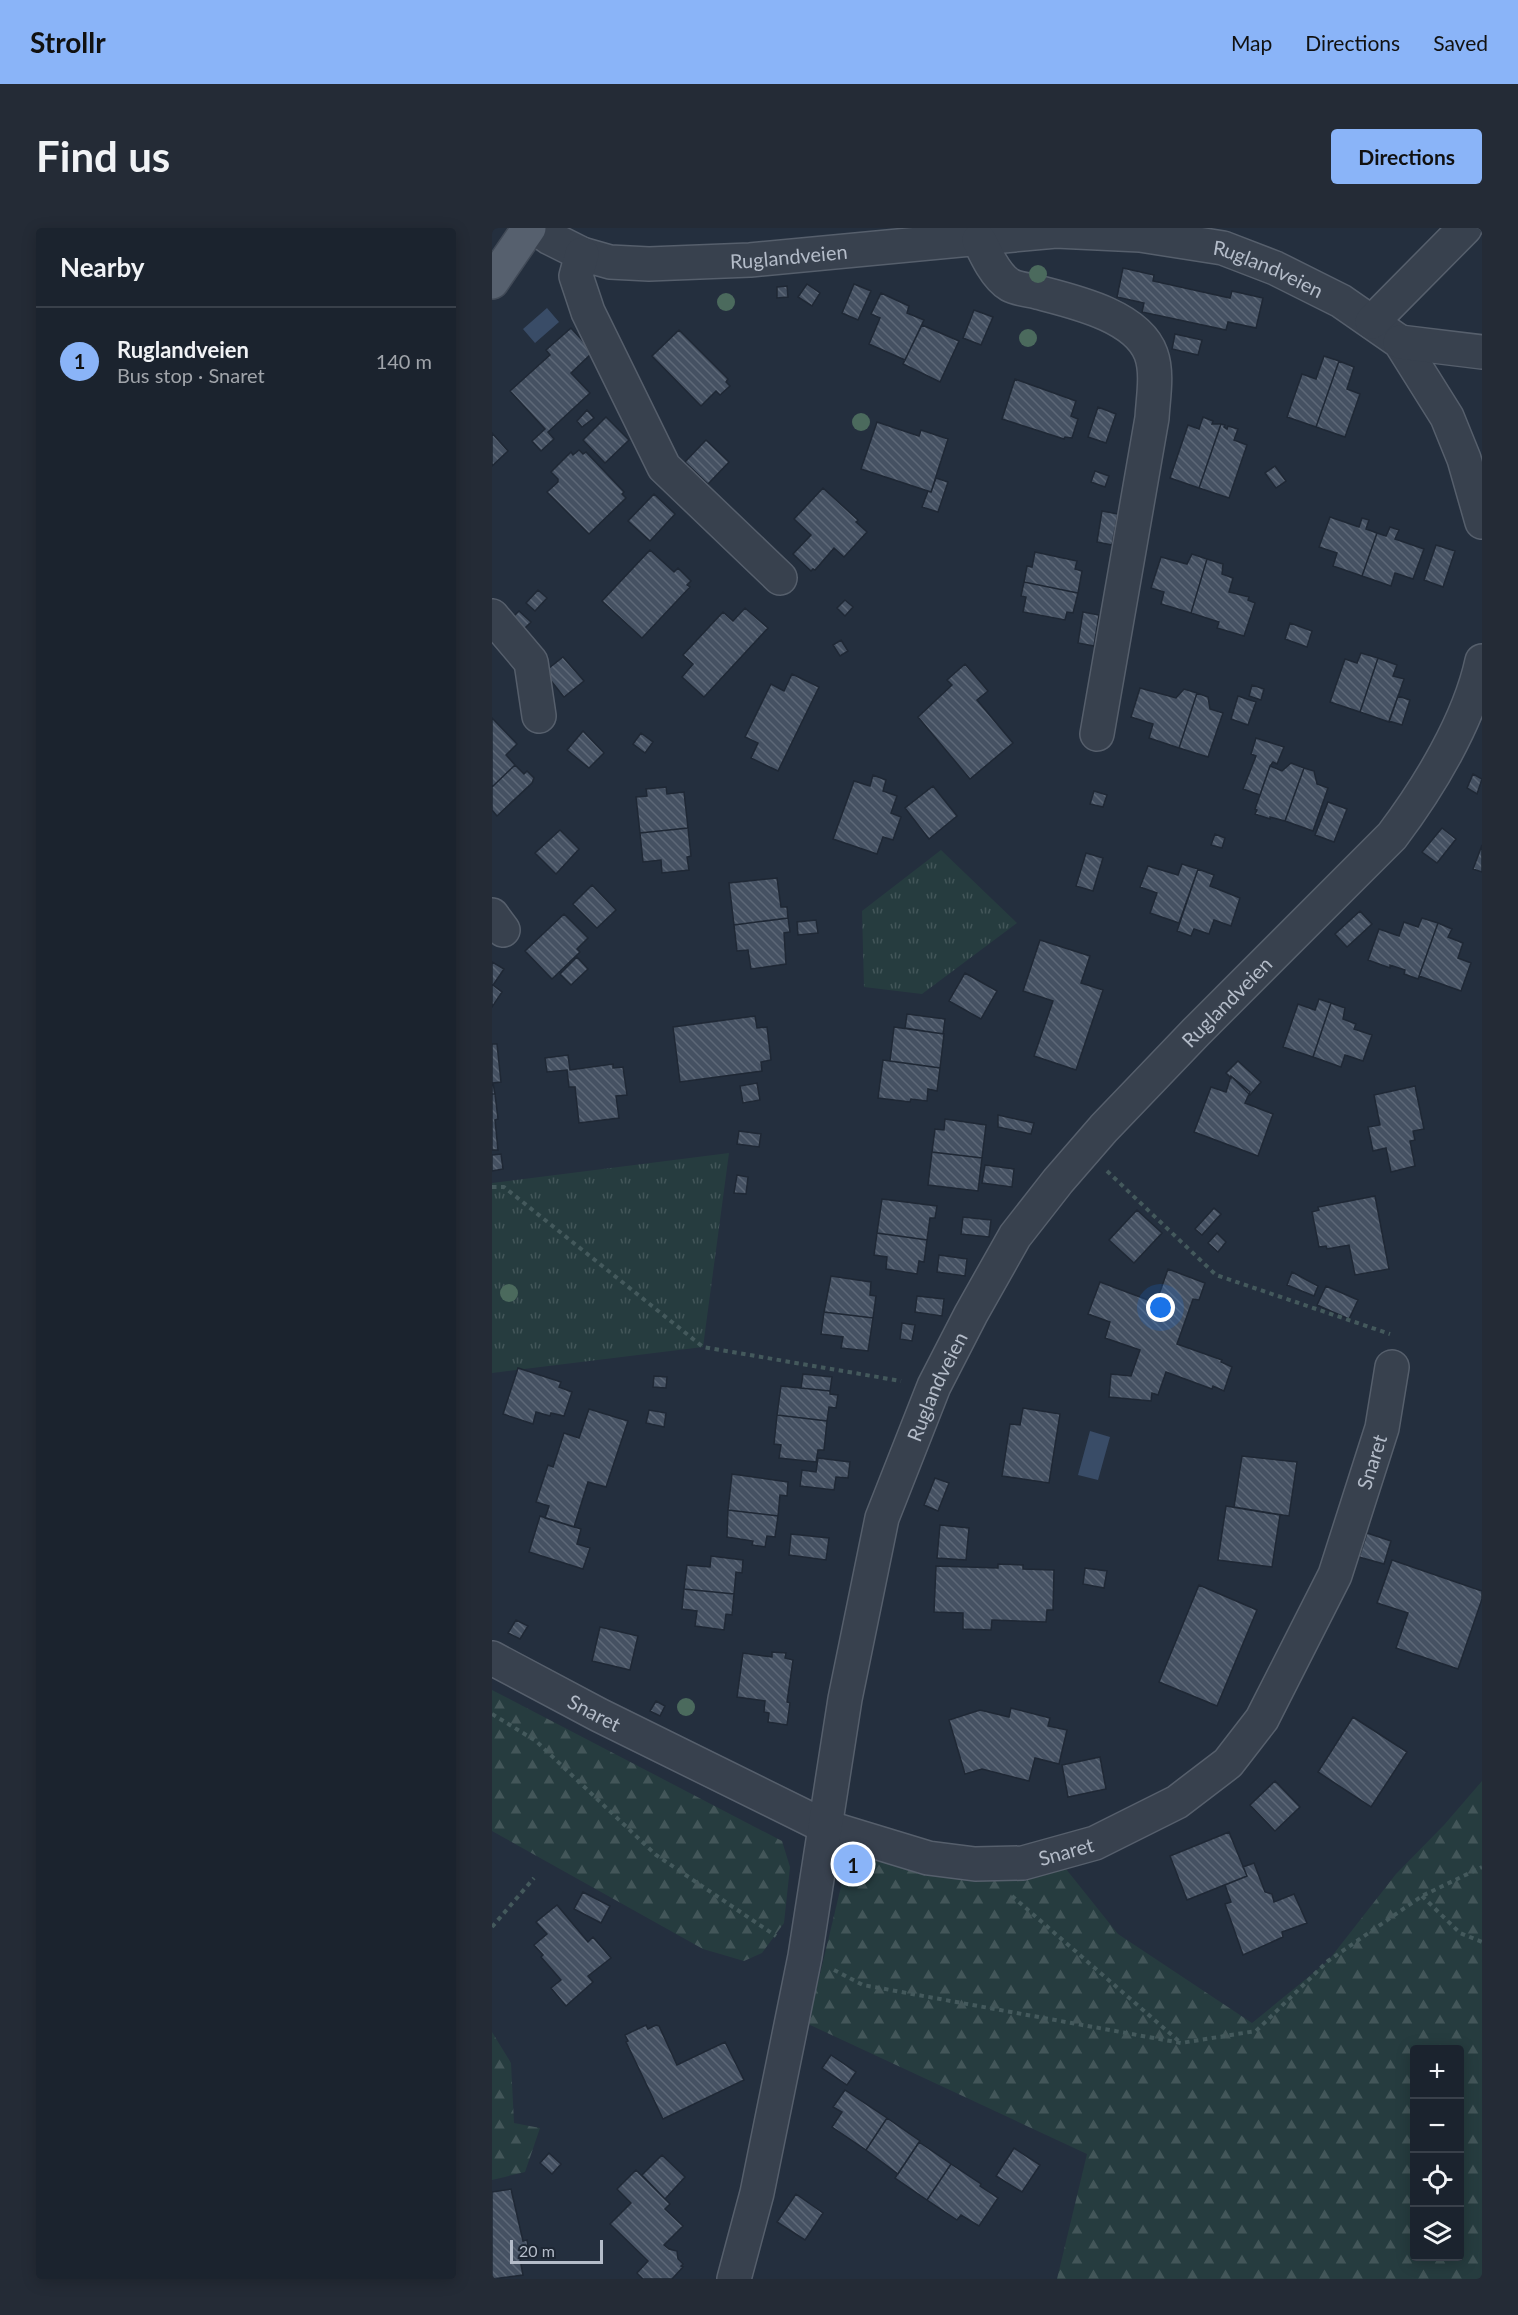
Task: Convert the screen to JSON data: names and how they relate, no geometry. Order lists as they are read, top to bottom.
{
  "streets": {
    "street": ["Ruglandveien", "Snaret"]
  },
  "crossings": [
    ["Ruglandveien", "Snaret"]
  ],
  "scale_bar": "20 m",
  "page": {
    "header": "Strollr",
    "nav": ["Map", "Directions", "Saved"],
    "buttons": "Directions",
    "title": "Find us",
    "heading": "Nearby",
    "list": [
      {
        "mark": "1",
        "name": "Ruglandveien",
        "note": "Bus stop · Snaret",
        "value": "140 m"
      }
    ],
    "pins": "1",
    "map_buttons": ["+", "−"],
    "scale": "20 m"
  }
}
